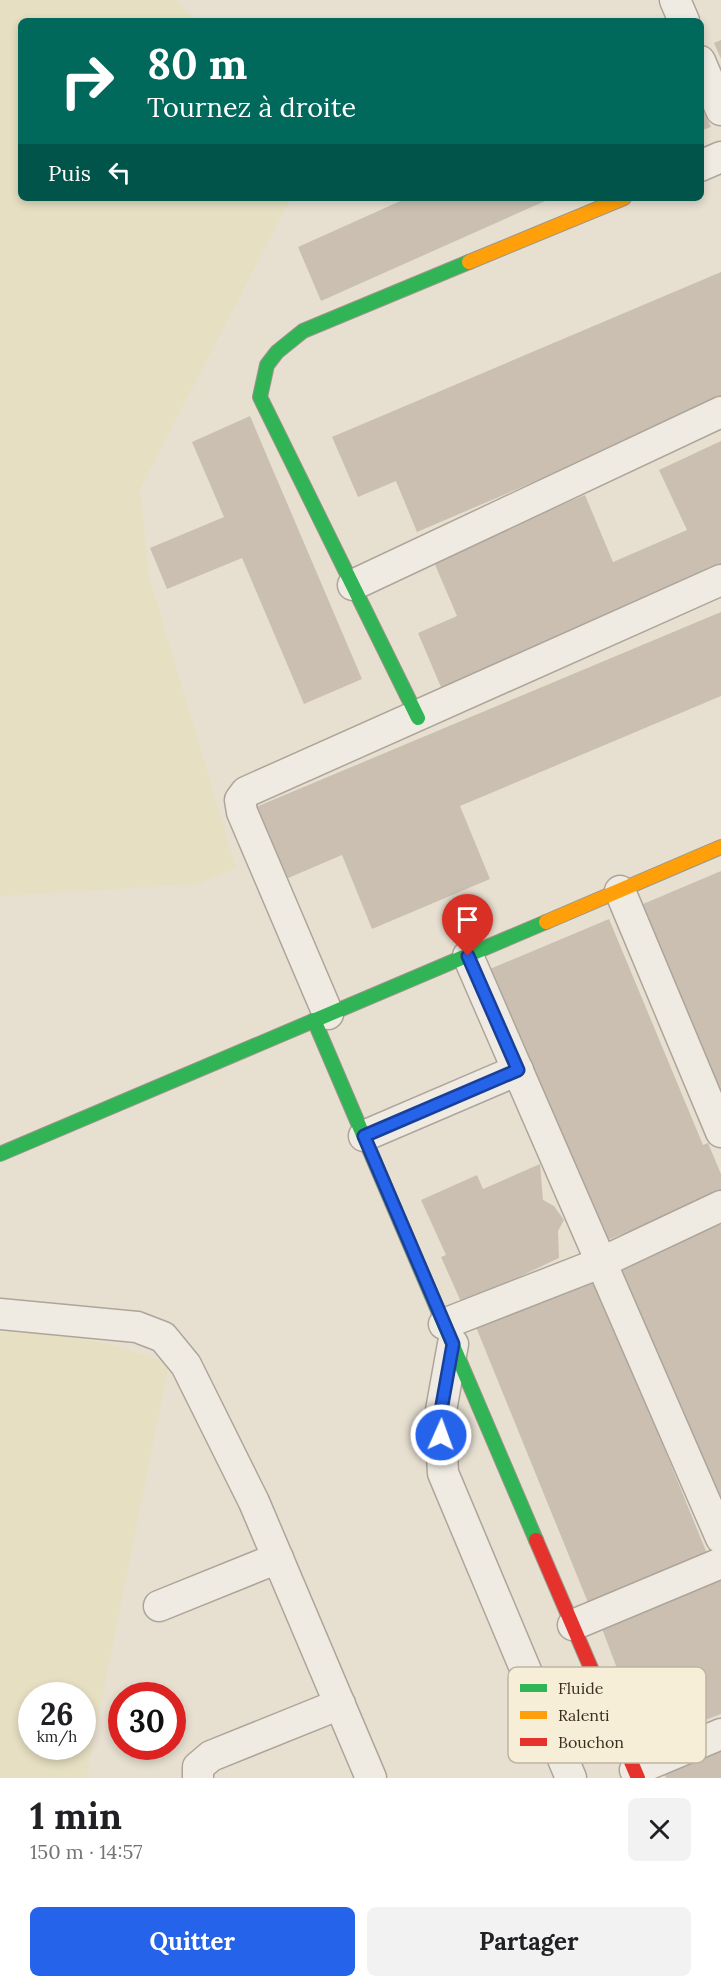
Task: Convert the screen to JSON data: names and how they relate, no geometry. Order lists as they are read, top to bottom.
{
  "legend": ["Fluide", "Ralenti", "Bouchon"],
  "page": {
    "turn": ["80 m", "Tournez à droite"],
    "then": "Puis",
    "speed": "26 km/h",
    "limit": "30",
    "heading": ["1 min", "150 m · 14:57"],
    "buttons": ["Quitter", "Partager"]
  }
}
